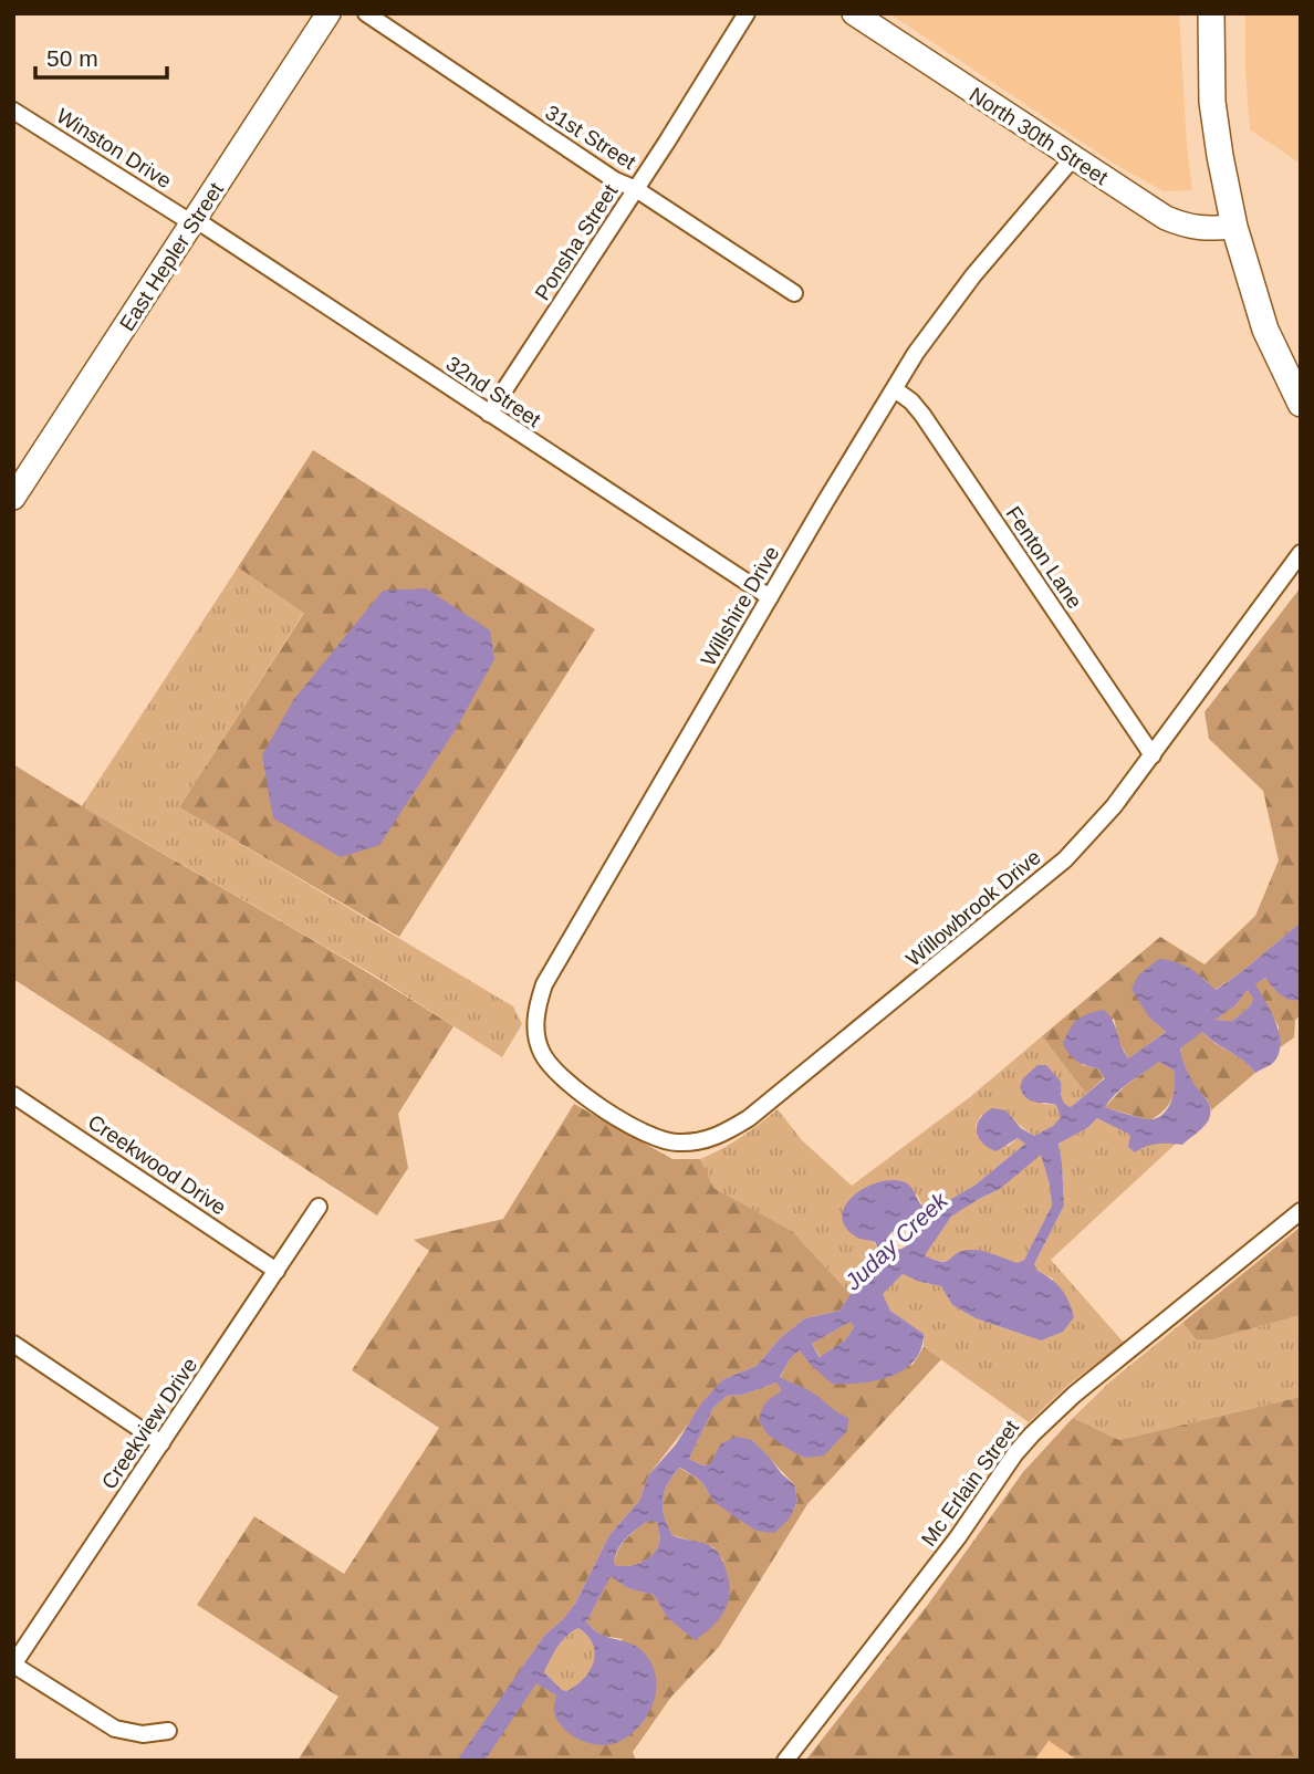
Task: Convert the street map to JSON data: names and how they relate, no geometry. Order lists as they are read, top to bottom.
{
  "streets": {
    "street": [
      "North 30th Street",
      "31st Street",
      "Winston Drive",
      "Ponsha Street",
      "East Hepler Street",
      "32nd Street",
      "Fenton Lane",
      "Willshire Drive",
      "Willowbrook Drive",
      "Creekwood Drive",
      "Creekview Drive",
      "Mc Erlain Street"
    ]
  },
  "crossings": [
    ["North 30th Street", "Willshire Drive"],
    ["31st Street", "Ponsha Street"],
    ["Winston Drive", "East Hepler Street"],
    ["Winston Drive", "32nd Street"],
    ["Ponsha Street", "32nd Street"],
    ["East Hepler Street", "32nd Street"],
    ["32nd Street", "Willshire Drive"],
    ["Fenton Lane", "Willshire Drive"],
    ["Fenton Lane", "Willowbrook Drive"],
    ["Willshire Drive", "Willowbrook Drive"],
    ["Creekwood Drive", "Creekview Drive"]
  ],
  "water": ["Juday Creek"],
  "scale_bar": "50 m"
}
